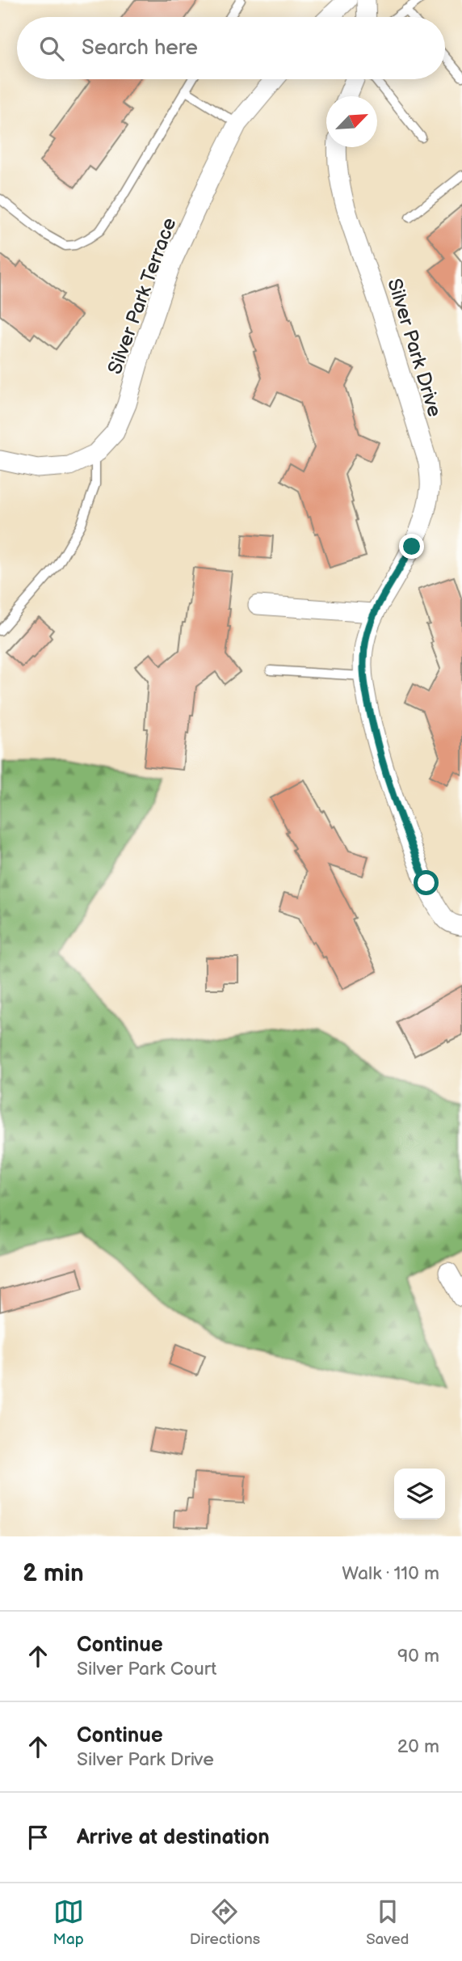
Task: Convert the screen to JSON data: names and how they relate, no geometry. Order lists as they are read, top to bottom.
{
  "streets": {
    "street": ["Silver Park Terrace", "Silver Park Drive"]
  },
  "north": "top right",
  "page": {
    "search": "Search here",
    "heading": ["2 min", "Walk · 110 m"],
    "list": [
      ["Continue", "Silver Park Court", "90 m"],
      ["Continue", "Silver Park Drive", "20 m"],
      "Arrive at destination"
    ],
    "nav": ["Map", "Directions", "Saved"]
  }
}
